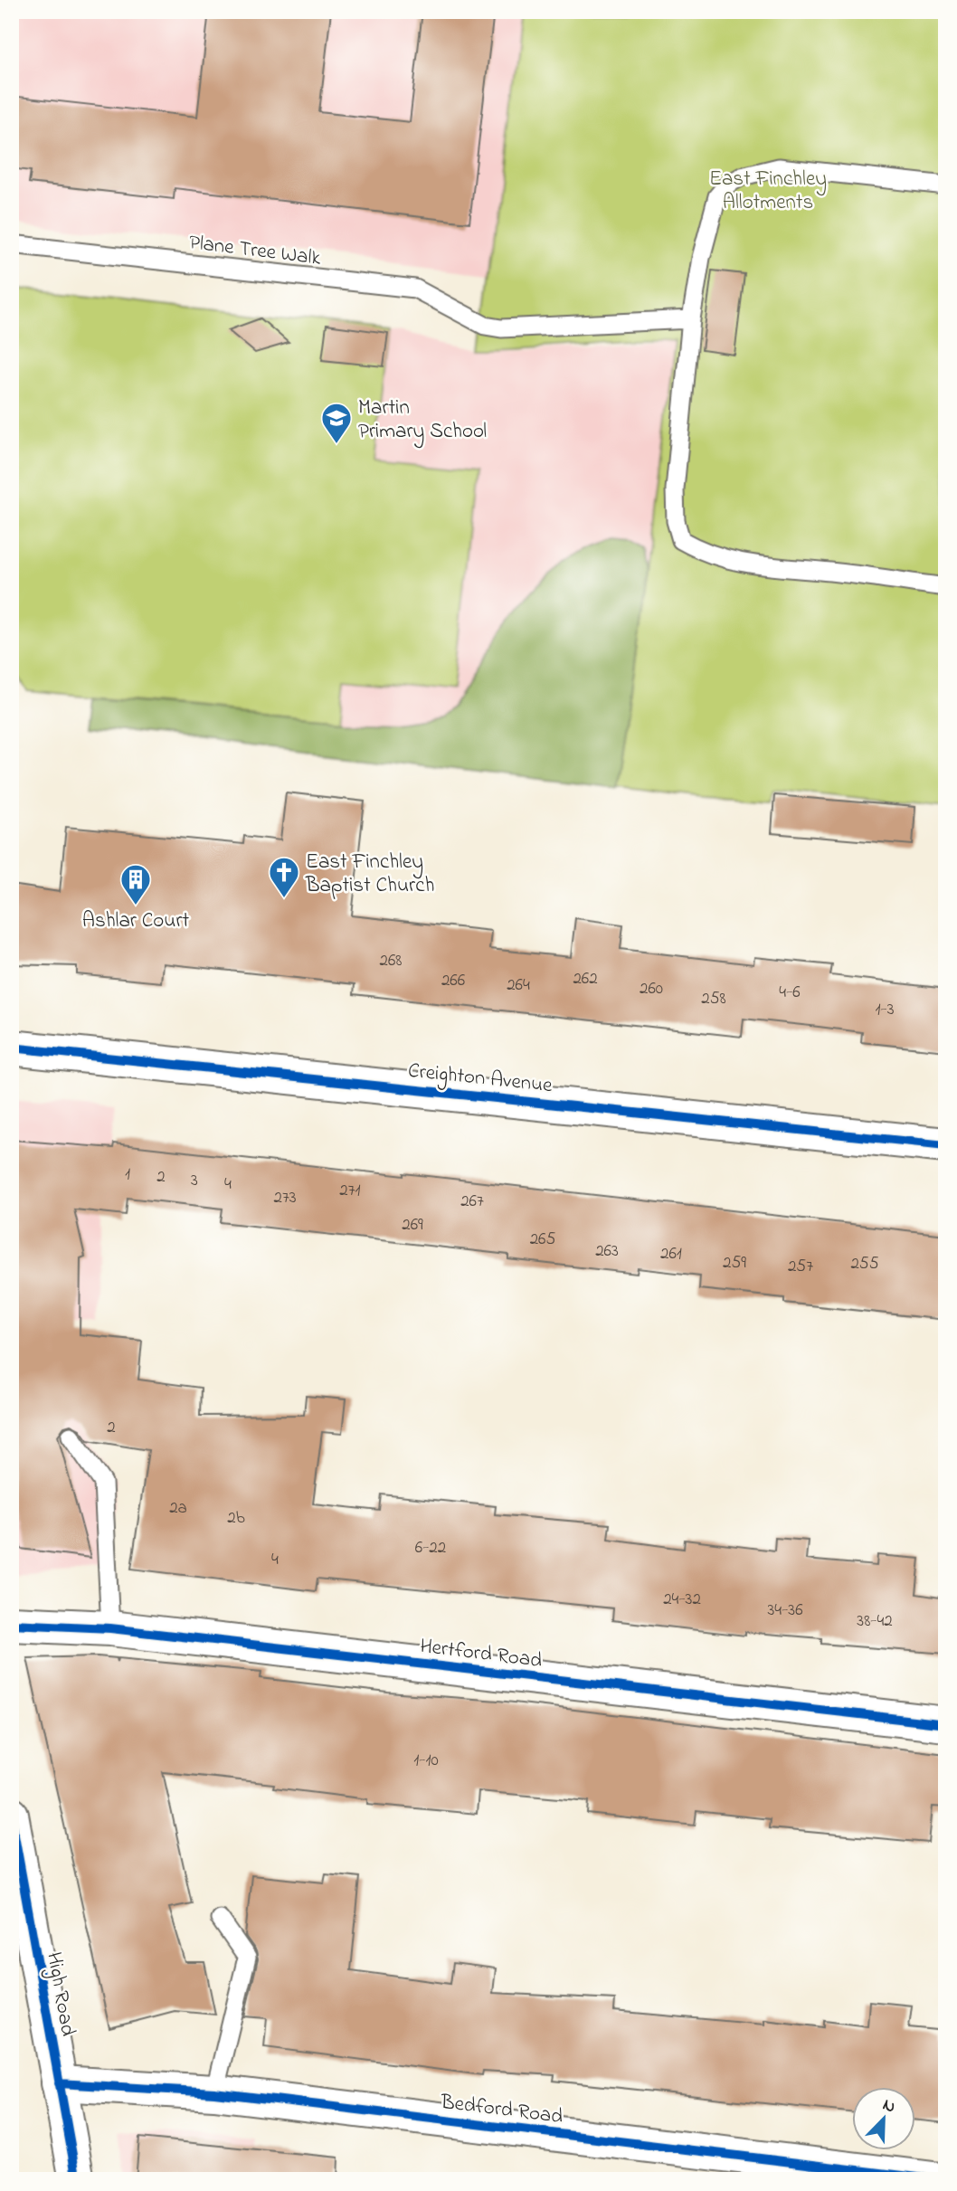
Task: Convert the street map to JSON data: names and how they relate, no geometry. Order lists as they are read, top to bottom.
{
  "streets": {
    "street": [
      "Creighton Avenue",
      "Hertford Road",
      "High Road",
      "Bedford Road"
    ],
    "lane": ["Plane Tree Walk"]
  },
  "crossings": [
    ["High Road", "Bedford Road"]
  ],
  "parks": ["East Finchley Allotments"],
  "places": {
    "school or university": ["Martin Primary School"],
    "church": ["East Finchley Baptist Church"],
    "building": ["Ashlar Court"]
  },
  "house_numbers": [
    "268",
    "262",
    "266",
    "264",
    "260",
    "4-6",
    "258",
    "1-3",
    "1",
    "2",
    "3",
    "4",
    "271",
    "273",
    "267",
    "269",
    "265",
    "263",
    "261",
    "259",
    "255",
    "257",
    "2",
    "2a",
    "2b",
    "6-22",
    "4",
    "24-32",
    "34-36",
    "38-42",
    "1-10"
  ],
  "north": "top right"
}
